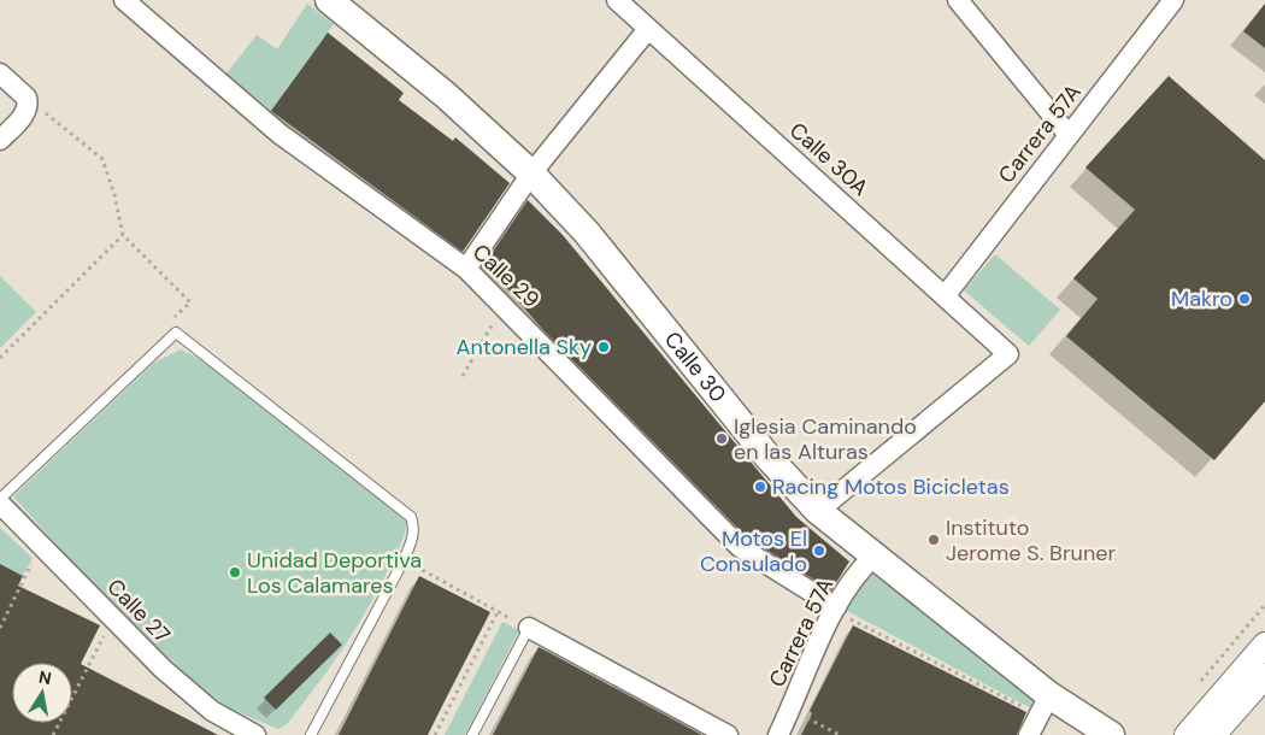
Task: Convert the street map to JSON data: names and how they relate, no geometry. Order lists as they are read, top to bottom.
{
  "streets": {
    "main road": ["Calle 30"],
    "street": [
      "Carrera 57A",
      "Calle 30A",
      "Calle 29",
      "Calle 27"
    ]
  },
  "crossings": [
    ["Carrera 57A", "Calle 30A"],
    ["Carrera 57A", "Calle 29"],
    ["Carrera 57A", "Calle 30"],
    ["Calle 30A", "Calle 30"]
  ],
  "places": [
    "Makro",
    "Antonella Sky",
    "Iglesia Caminando en las Alturas",
    "Racing Motos Bicicletas",
    "Instituto Jerome S. Bruner",
    "Motos El Consulado",
    "Unidad Deportiva Los Calamares"
  ],
  "north": "top"
}
